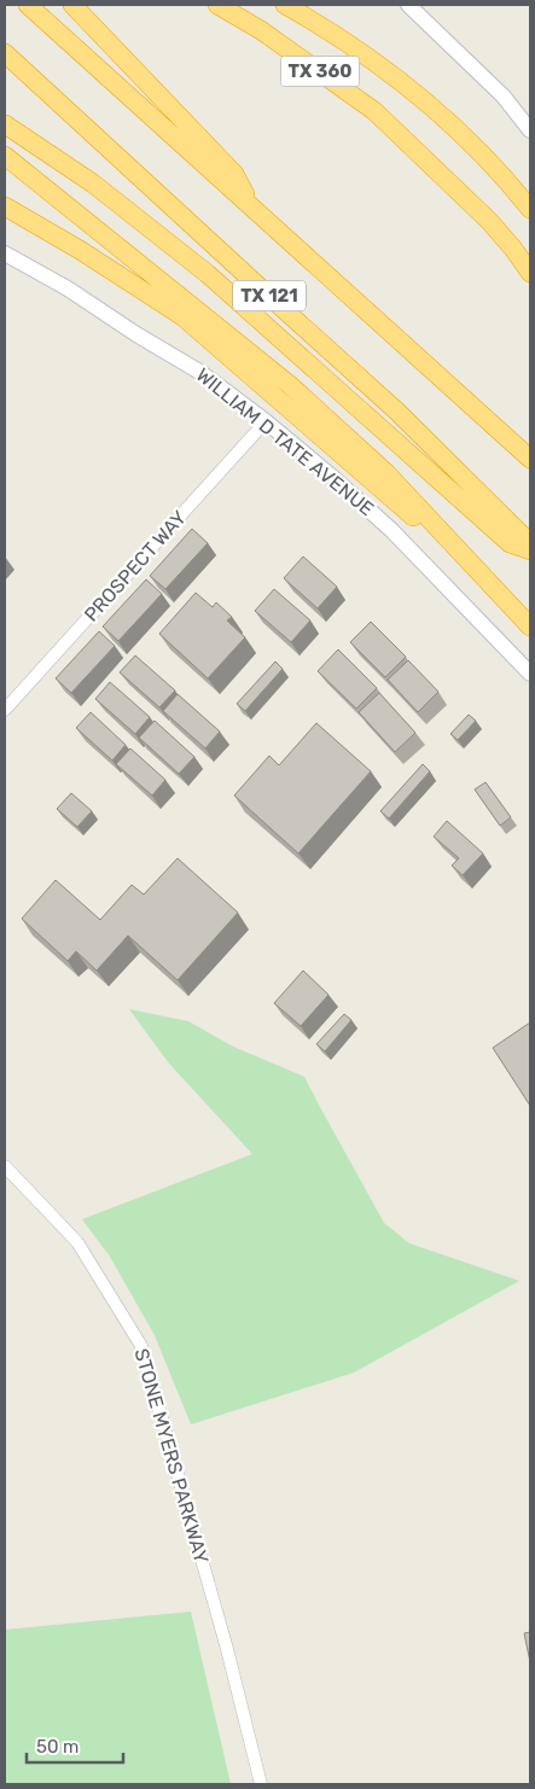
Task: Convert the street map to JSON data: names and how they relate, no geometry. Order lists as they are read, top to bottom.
{
  "streets": {
    "highway": ["TX 360", "TX 121"],
    "main road": ["WILLIAM D TATE AVENUE"],
    "street": ["PROSPECT WAY", "STONE MYERS PARKWAY"]
  },
  "crossings": [
    ["WILLIAM D TATE AVENUE", "PROSPECT WAY"]
  ],
  "scale_bar": "50 m"
}
